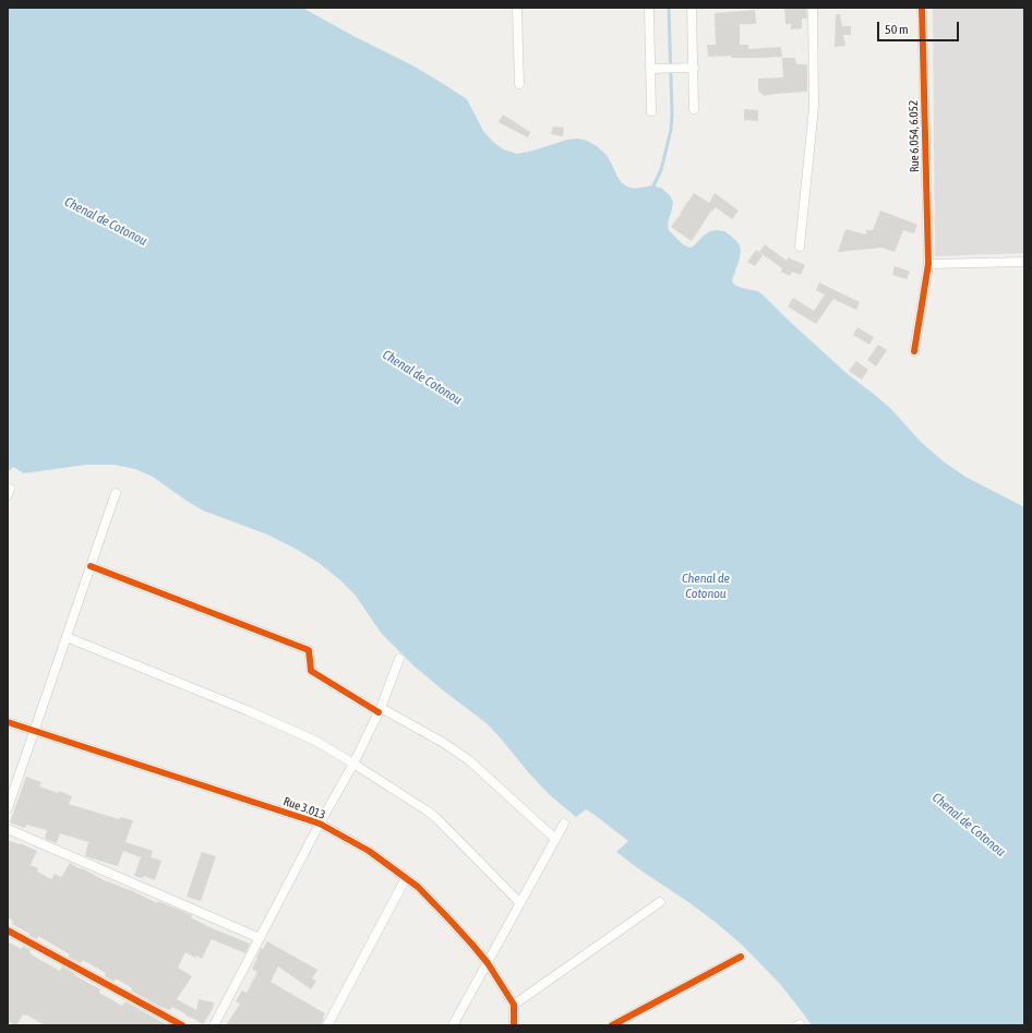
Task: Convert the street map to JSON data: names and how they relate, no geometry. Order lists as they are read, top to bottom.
{
  "streets": {
    "street": ["Rue 6.054, 6.052", "Rue 3.013"]
  },
  "water": ["Chenal de Cotonou"],
  "scale_bar": "50 m"
}
